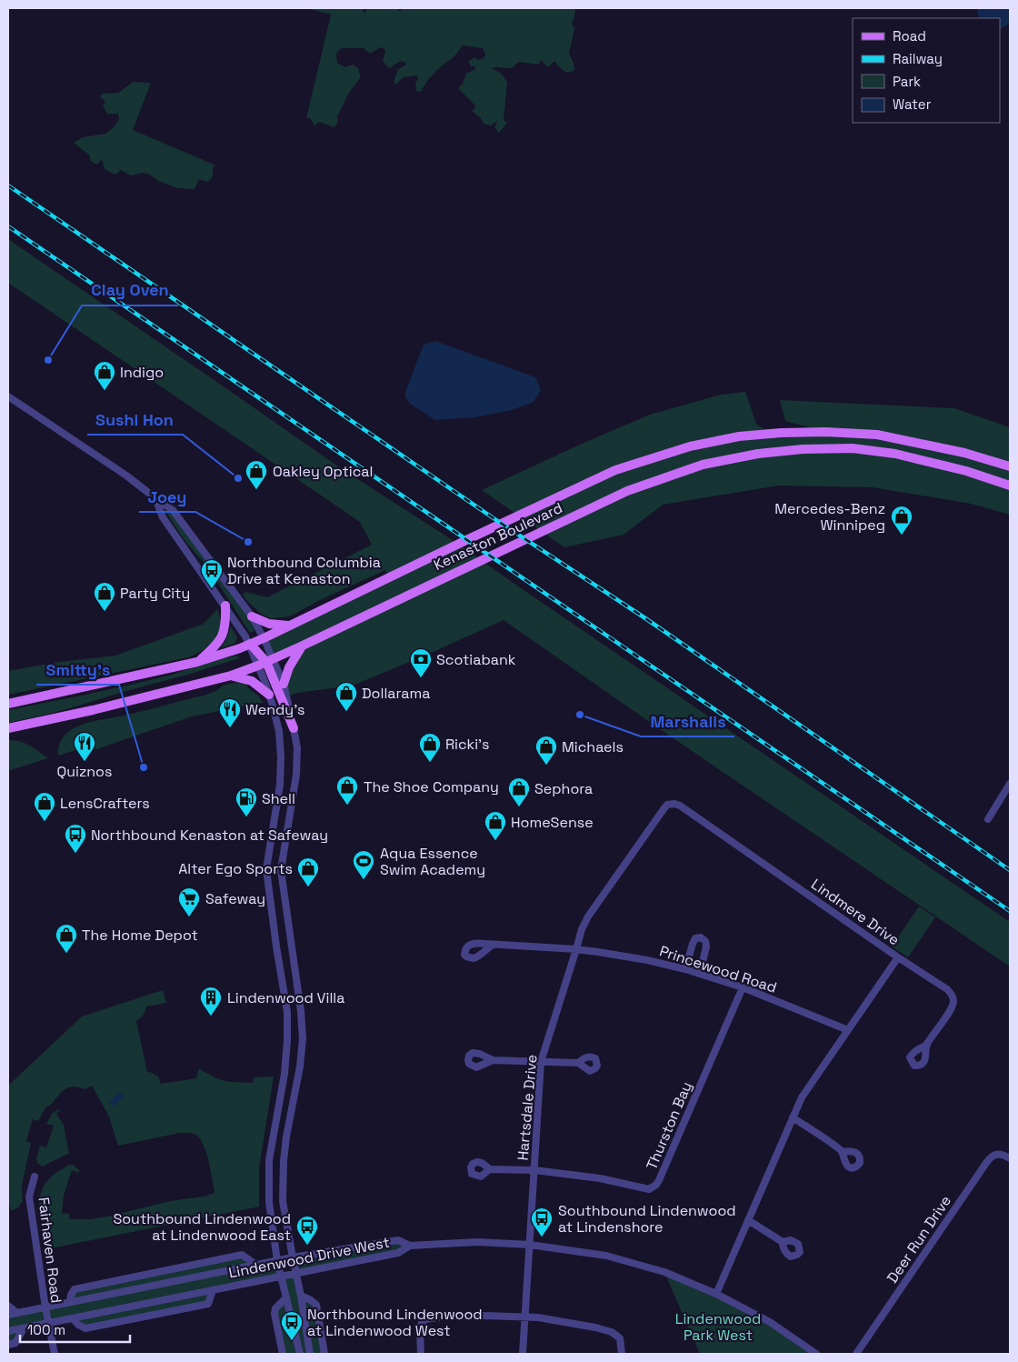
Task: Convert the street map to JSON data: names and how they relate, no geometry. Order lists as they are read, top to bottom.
{
  "streets": {
    "main road": ["Kenaston Boulevard"],
    "street": [
      "Lindmere Drive",
      "Princewood Road",
      "Hartsdale Drive",
      "Thurston Bay",
      "Deer Run Drive",
      "Fairhaven Road",
      "Lindenwood Drive West"
    ]
  },
  "crossings": [
    ["Lindmere Drive", "Princewood Road"],
    ["Lindmere Drive", "Hartsdale Drive"],
    ["Lindmere Drive", "Lindenwood Drive West"],
    ["Princewood Road", "Hartsdale Drive"],
    ["Princewood Road", "Thurston Bay"],
    ["Hartsdale Drive", "Thurston Bay"],
    ["Hartsdale Drive", "Lindenwood Drive West"],
    ["Fairhaven Road", "Lindenwood Drive West"]
  ],
  "parks": ["Lindenwood Park West"],
  "places": {
    "other": [
      "Clay Oven",
      "Sushi Hon",
      "Joey",
      "Marshalls",
      "Smitty's"
    ],
    "shop": [
      "Indigo",
      "Oakley Optical",
      "Mercedes-Benz Winnipeg",
      "Party City",
      "Dollarama",
      "Ricki's",
      "Michaels",
      "The Shoe Company",
      "Sephora",
      "LensCrafters",
      "HomeSense",
      "Alter Ego Sports",
      "The Home Depot"
    ],
    "bus stop": [
      "Northbound Columbia Drive at Kenaston",
      "Northbound Kenaston at Safeway",
      "Southbound Lindenwood at Lindenshore",
      "Southbound Lindenwood at Lindenwood East",
      "Northbound Lindenwood at Lindenwood West"
    ],
    "bank": ["Scotiabank"],
    "restaurant": ["Wendy's", "Quiznos"],
    "fuel station": ["Shell"],
    "sports": ["Aqua Essence Swim Academy"],
    "supermarket": ["Safeway"],
    "building": ["Lindenwood Villa"]
  },
  "legend": [
    "Road",
    "Railway",
    "Park",
    "Water"
  ],
  "scale_bar": "100 m"
}
